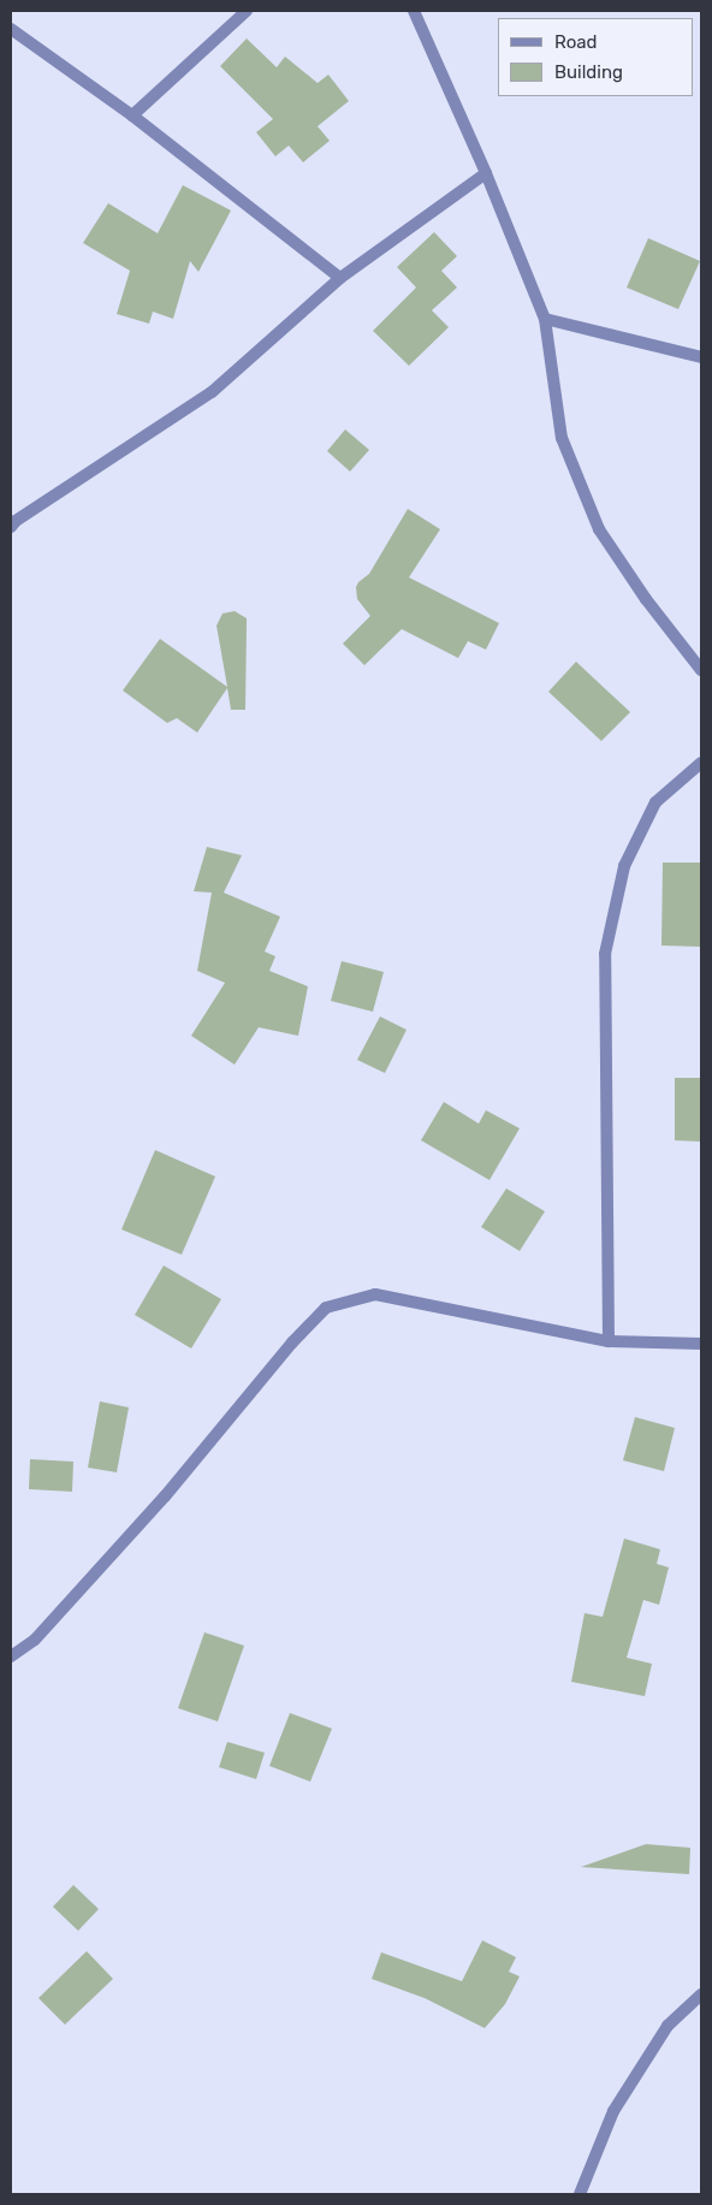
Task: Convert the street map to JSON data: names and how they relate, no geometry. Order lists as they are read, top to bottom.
{
  "legend": ["Road", "Building"]
}
